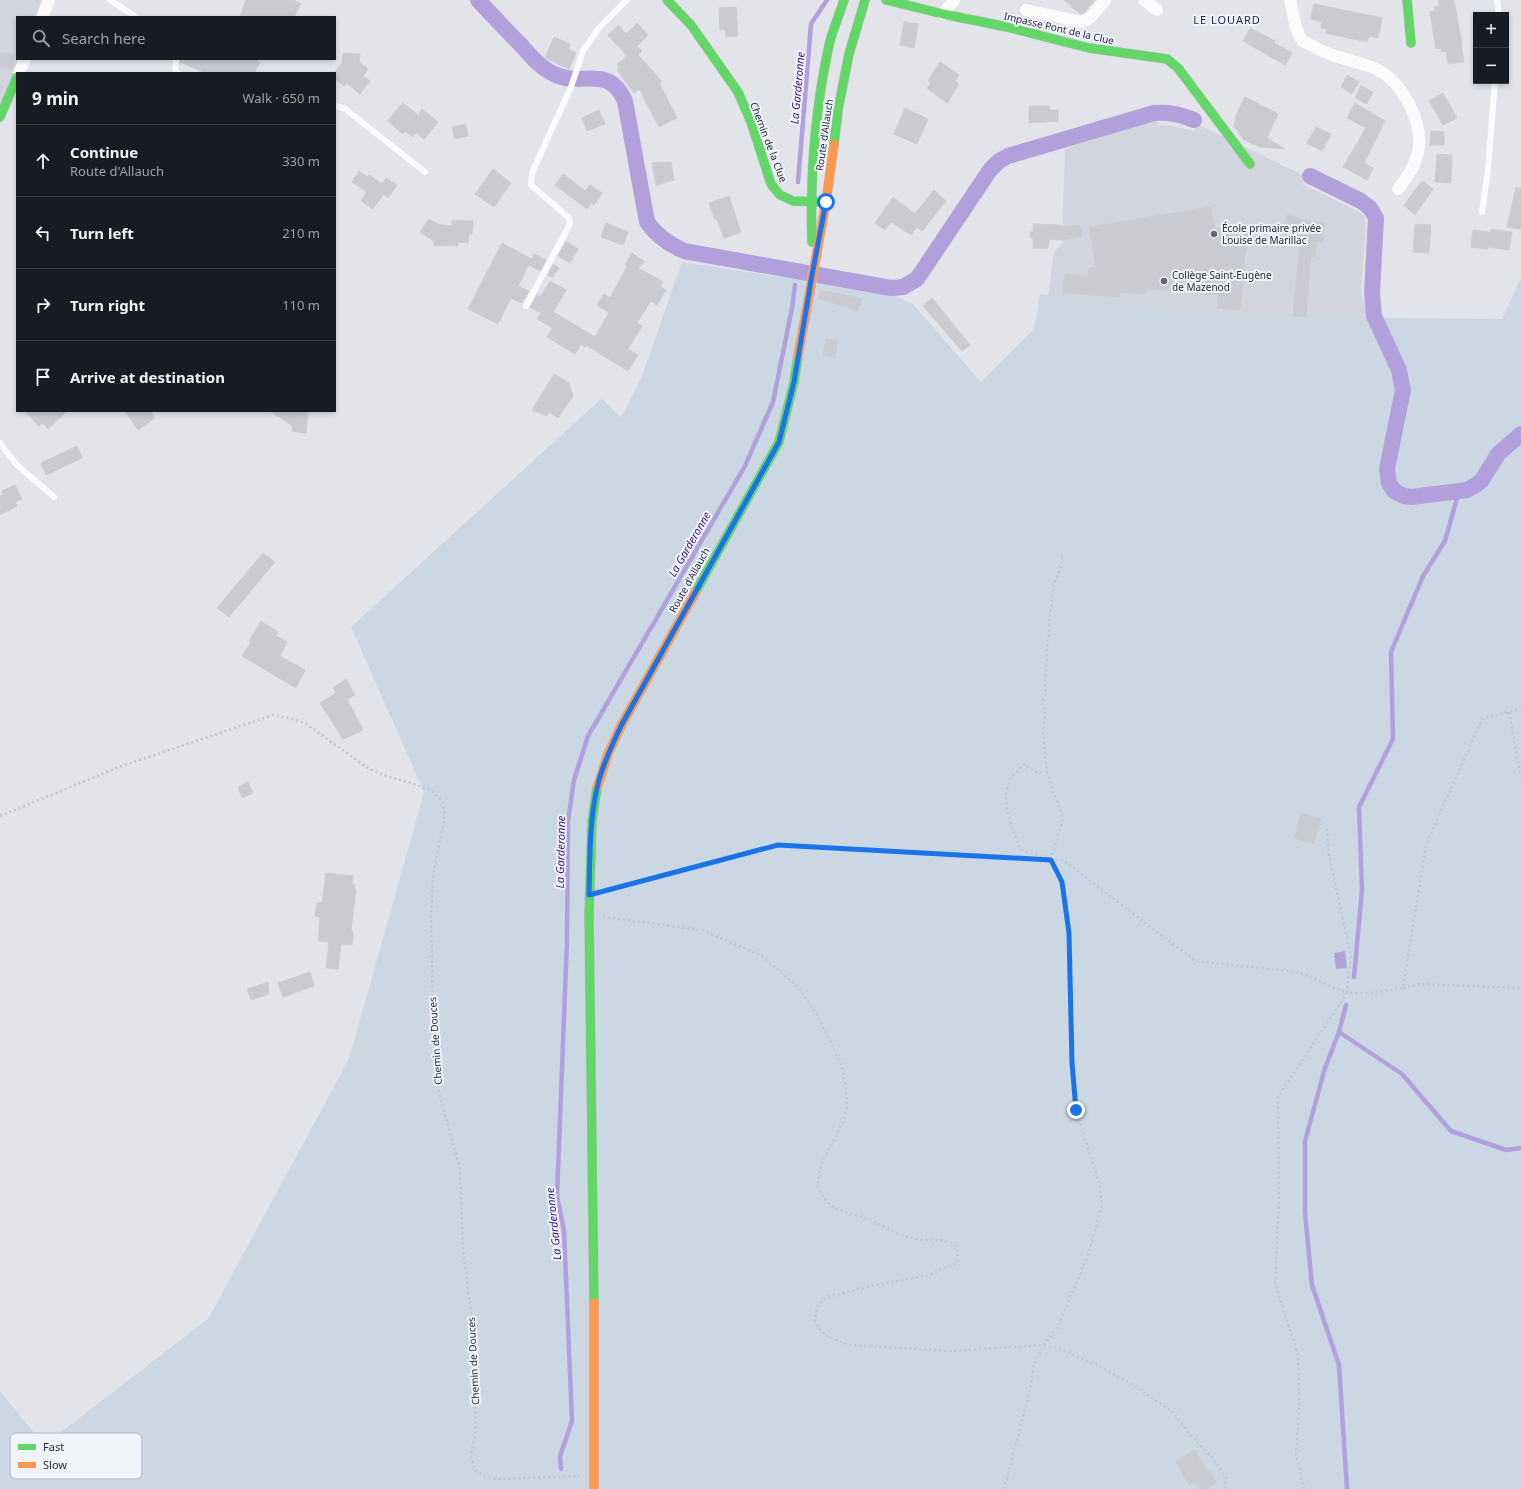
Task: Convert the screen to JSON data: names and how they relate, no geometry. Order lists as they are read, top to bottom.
{
  "streets": {
    "main road": ["Impasse Pont de la Clue", "Route d'Allauch", "Chemin de la Clue"],
    "path": ["Chemin de Douces"]
  },
  "crossings": [
    ["Route d'Allauch", "Chemin de la Clue"],
    ["Route d'Allauch", "Chemin de Douces"]
  ],
  "districts": ["LE LOUARD"],
  "water": ["La Garderonne"],
  "places": ["École primaire privée Louise de Marillac", "Collège Saint-Eugène de Mazenod"],
  "legend": ["Fast", "Slow"],
  "page": {
    "map_buttons": ["+", "−"],
    "search": "Search here",
    "heading": ["9 min", "Walk · 650 m"],
    "list": [
      ["Continue", "Route d'Allauch", "330 m"],
      ["Turn left", "210 m"],
      ["Turn right", "110 m"],
      "Arrive at destination"
    ]
  }
}
